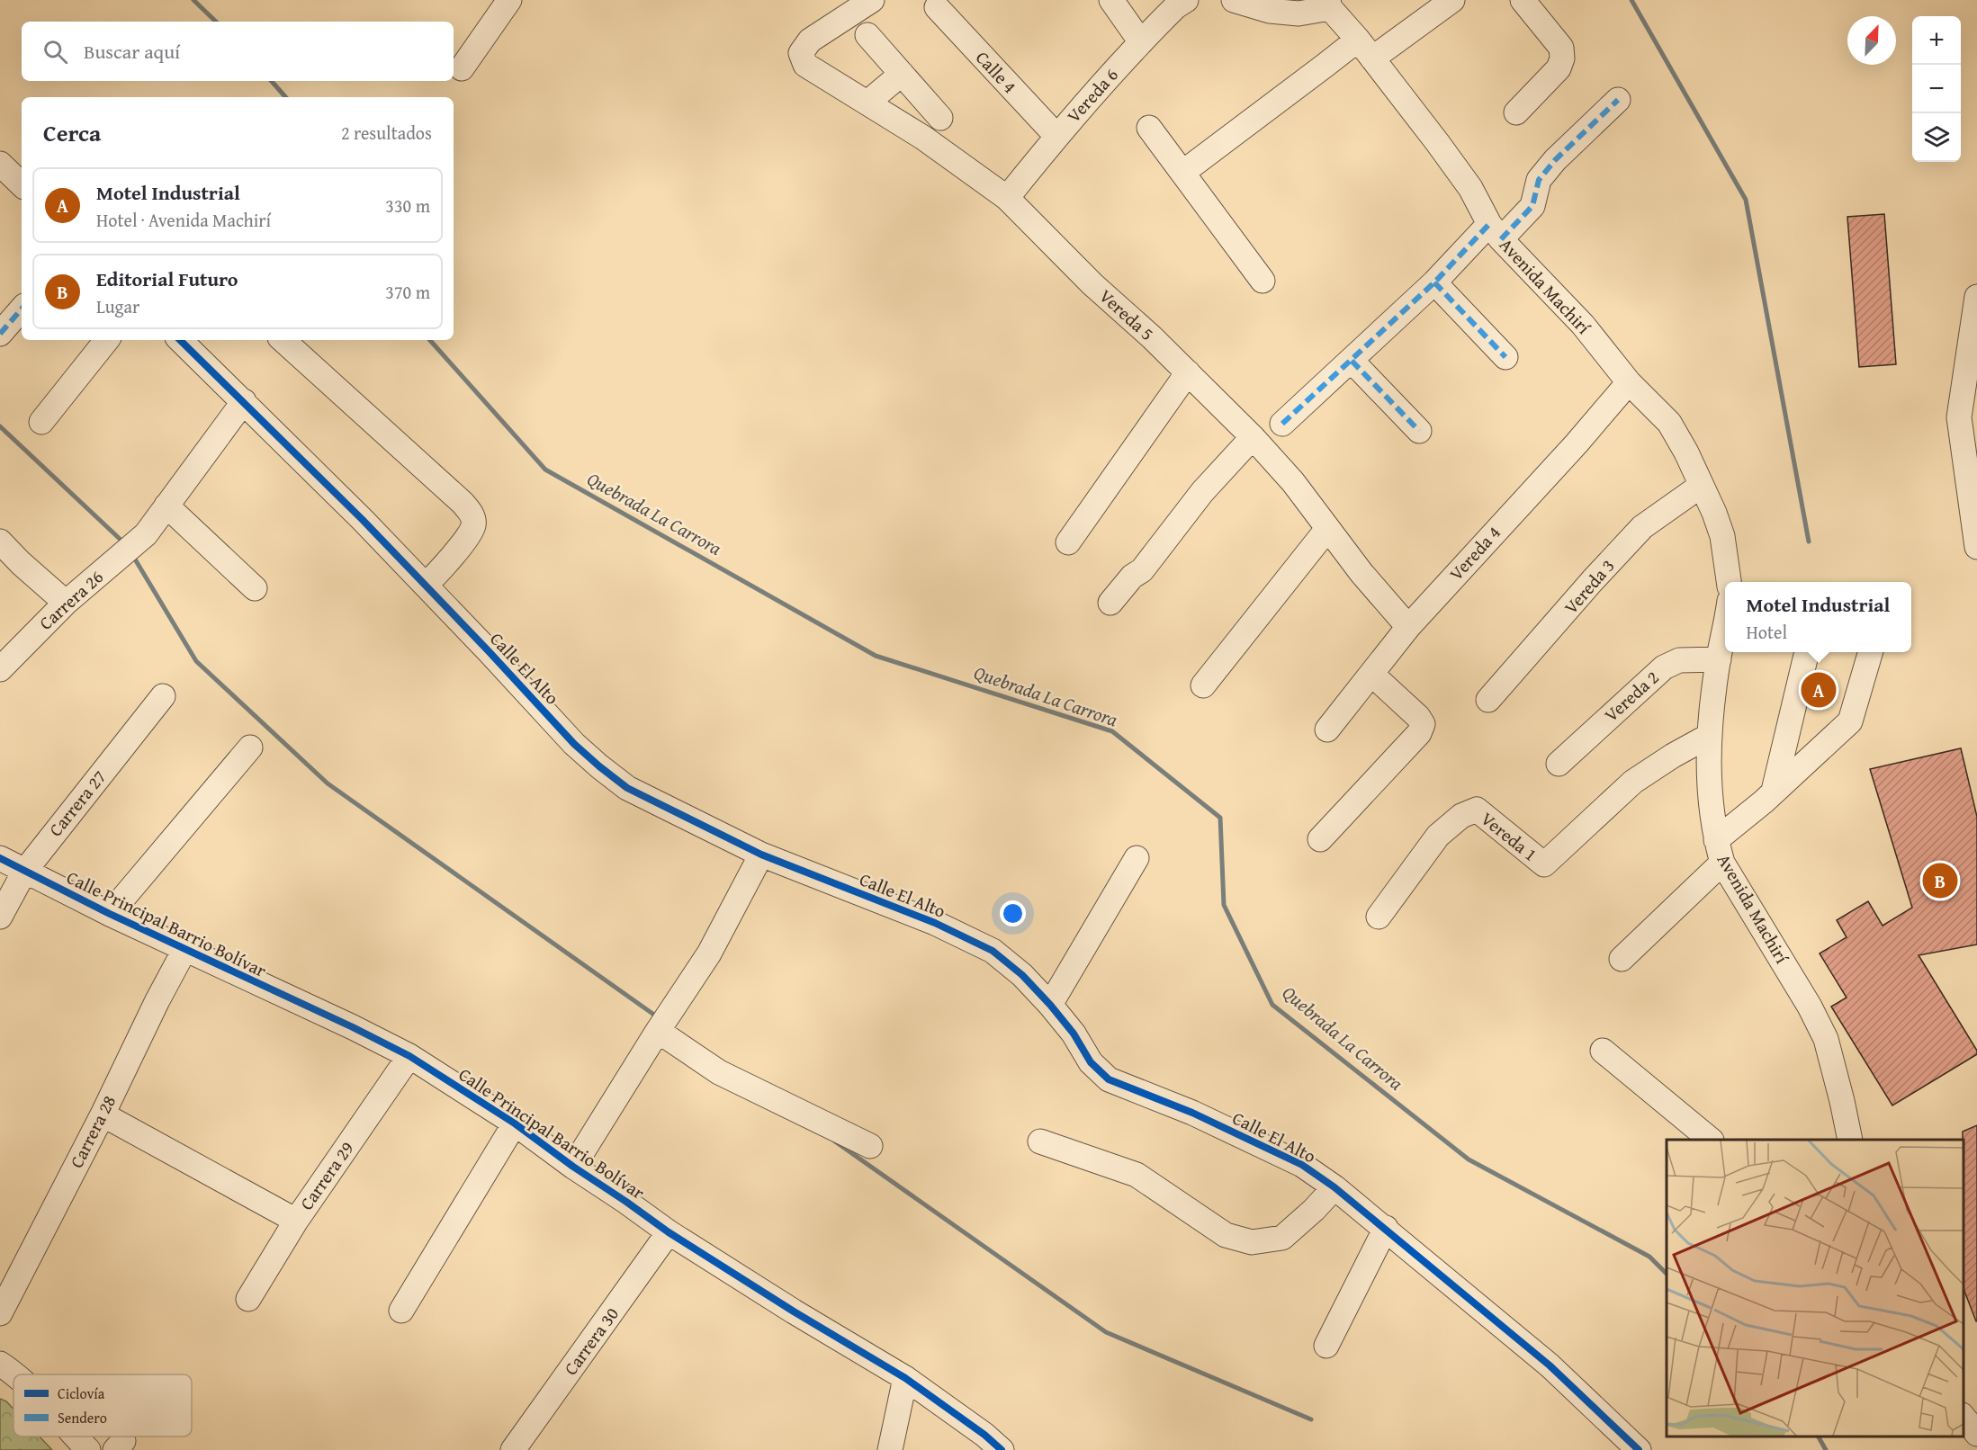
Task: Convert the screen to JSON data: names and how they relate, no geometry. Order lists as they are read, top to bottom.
{
  "streets": {
    "street": [
      "Calle 4",
      "Vereda 6",
      "Avenida Machirí",
      "Vereda 5",
      "Vereda 4",
      "Vereda 3",
      "Carrera 26",
      "Calle El Alto",
      "Vereda 2",
      "Carrera 27",
      "Vereda 1",
      "Calle Principal Barrio Bolívar",
      "Carrera 28",
      "Carrera 29",
      "Carrera 30"
    ]
  },
  "crossings": [
    ["Calle 4", "Vereda 6"],
    ["Vereda 6", "Vereda 5"],
    ["Avenida Machirí", "Vereda 4"],
    ["Avenida Machirí", "Vereda 3"],
    ["Avenida Machirí", "Vereda 2"],
    ["Avenida Machirí", "Vereda 1"],
    ["Vereda 5", "Vereda 4"],
    ["Carrera 26", "Calle El Alto"],
    ["Carrera 27", "Calle Principal Barrio Bolívar"],
    ["Calle Principal Barrio Bolívar", "Carrera 28"],
    ["Calle Principal Barrio Bolívar", "Carrera 29"],
    ["Calle Principal Barrio Bolívar", "Carrera 30"]
  ],
  "water": ["Quebrada La Carrora"],
  "legend": ["Ciclovía", "Sendero"],
  "north": "top right",
  "page": {
    "map_buttons": ["+", "−"],
    "search": "Buscar aquí",
    "heading": ["Cerca", "2 resultados"],
    "list": [
      {
        "mark": "A",
        "name": "Motel Industrial",
        "note": "Hotel · Avenida Machirí",
        "value": "330 m"
      },
      {
        "mark": "B",
        "name": "Editorial Futuro",
        "note": "Lugar",
        "value": "370 m"
      }
    ],
    "popup": ["Motel Industrial", "Hotel"],
    "pins": ["A", "B"]
  }
}
